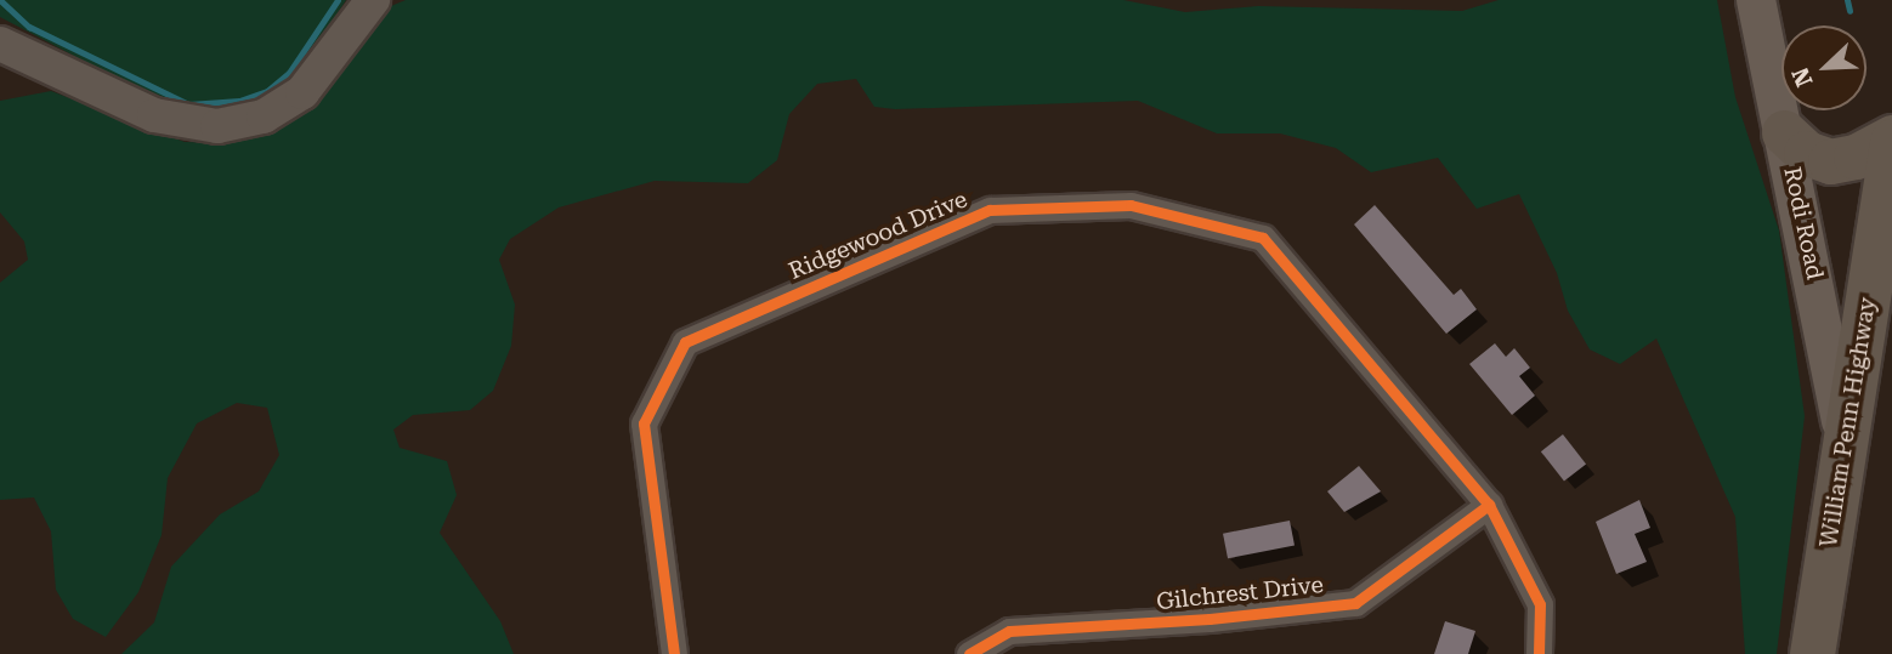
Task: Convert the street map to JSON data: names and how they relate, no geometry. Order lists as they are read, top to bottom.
{
  "streets": {
    "highway": ["William Penn Highway"],
    "main road": ["Rodi Road"],
    "street": ["Ridgewood Drive", "Gilchrest Drive"]
  },
  "crossings": [
    ["Rodi Road", "William Penn Highway"],
    ["Ridgewood Drive", "Gilchrest Drive"]
  ],
  "north": "bottom left"
}
